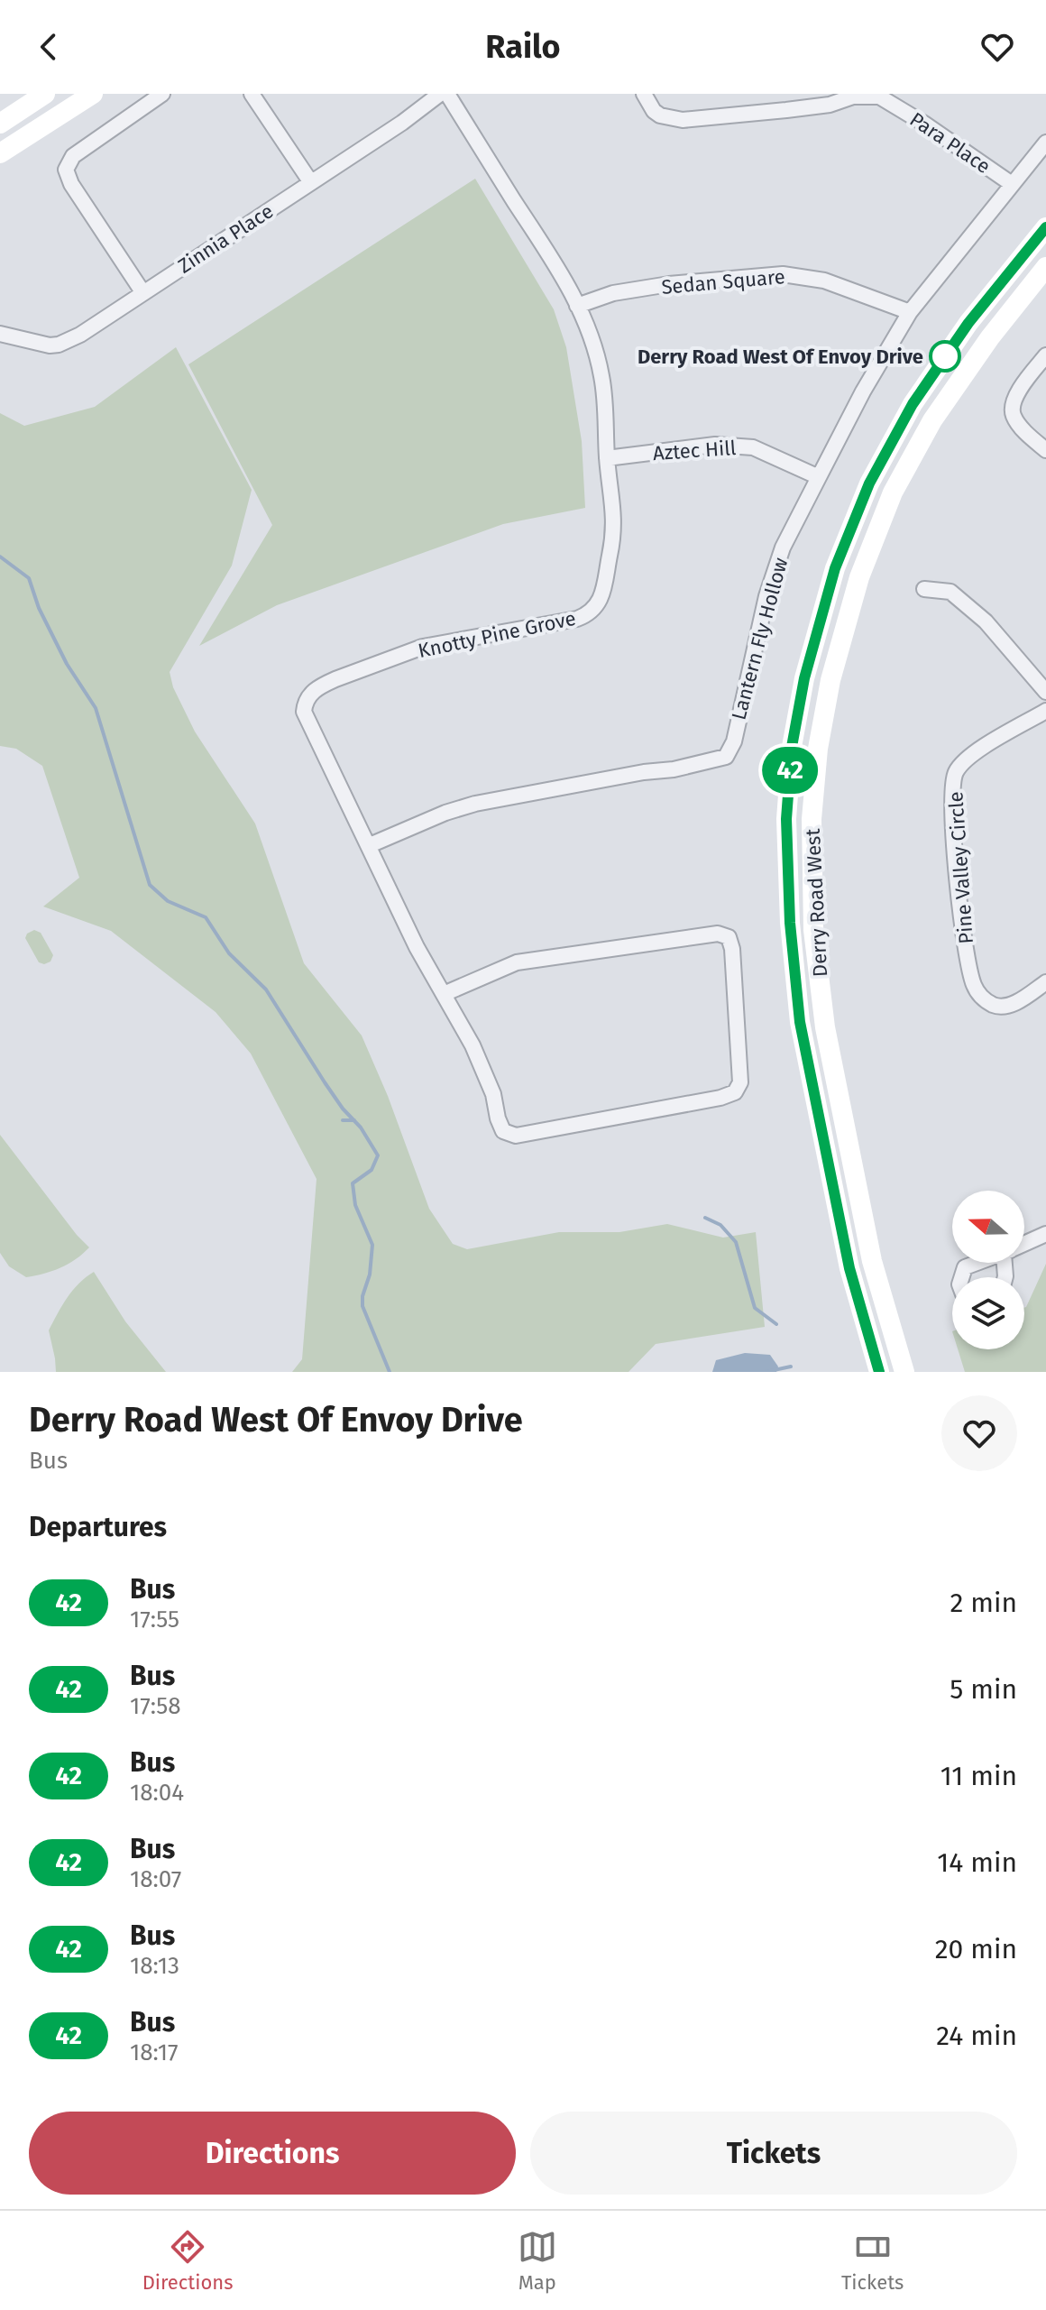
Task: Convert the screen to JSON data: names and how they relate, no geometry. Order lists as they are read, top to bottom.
{
  "streets": {
    "main road": ["Derry Road West"],
    "street": [
      "Para Place",
      "Zinnia Place",
      "Sedan Square",
      "Aztec Hill",
      "Knotty Pine Grove",
      "Lantern Fly Hollow",
      "Pine Valley Circle"
    ]
  },
  "crossings": [
    ["Para Place", "Lantern Fly Hollow"],
    ["Sedan Square", "Knotty Pine Grove"],
    ["Sedan Square", "Lantern Fly Hollow"],
    ["Aztec Hill", "Knotty Pine Grove"],
    ["Aztec Hill", "Lantern Fly Hollow"],
    ["Knotty Pine Grove", "Lantern Fly Hollow"]
  ],
  "places": ["Derry Road West Of Envoy Drive"],
  "lines": ["bus line 42"],
  "north": "left",
  "page": {
    "header": "Railo",
    "on_map": "42",
    "heading": [
      ["Derry Road West Of Envoy Drive", "Bus"],
      "Departures"
    ],
    "list": [
      {
        "mark": "42",
        "name": "Bus",
        "note": "17:55",
        "value": "2 min"
      },
      {
        "mark": "42",
        "name": "Bus",
        "note": "17:58",
        "value": "5 min"
      },
      {
        "mark": "42",
        "name": "Bus",
        "note": "18:04",
        "value": "11 min"
      },
      {
        "mark": "42",
        "name": "Bus",
        "note": "18:07",
        "value": "14 min"
      },
      {
        "mark": "42",
        "name": "Bus",
        "note": "18:13",
        "value": "20 min"
      },
      {
        "mark": "42",
        "name": "Bus",
        "note": "18:17",
        "value": "24 min"
      }
    ],
    "buttons": ["Directions", "Tickets"],
    "tabs": ["Directions", "Map", "Tickets"]
  }
}
